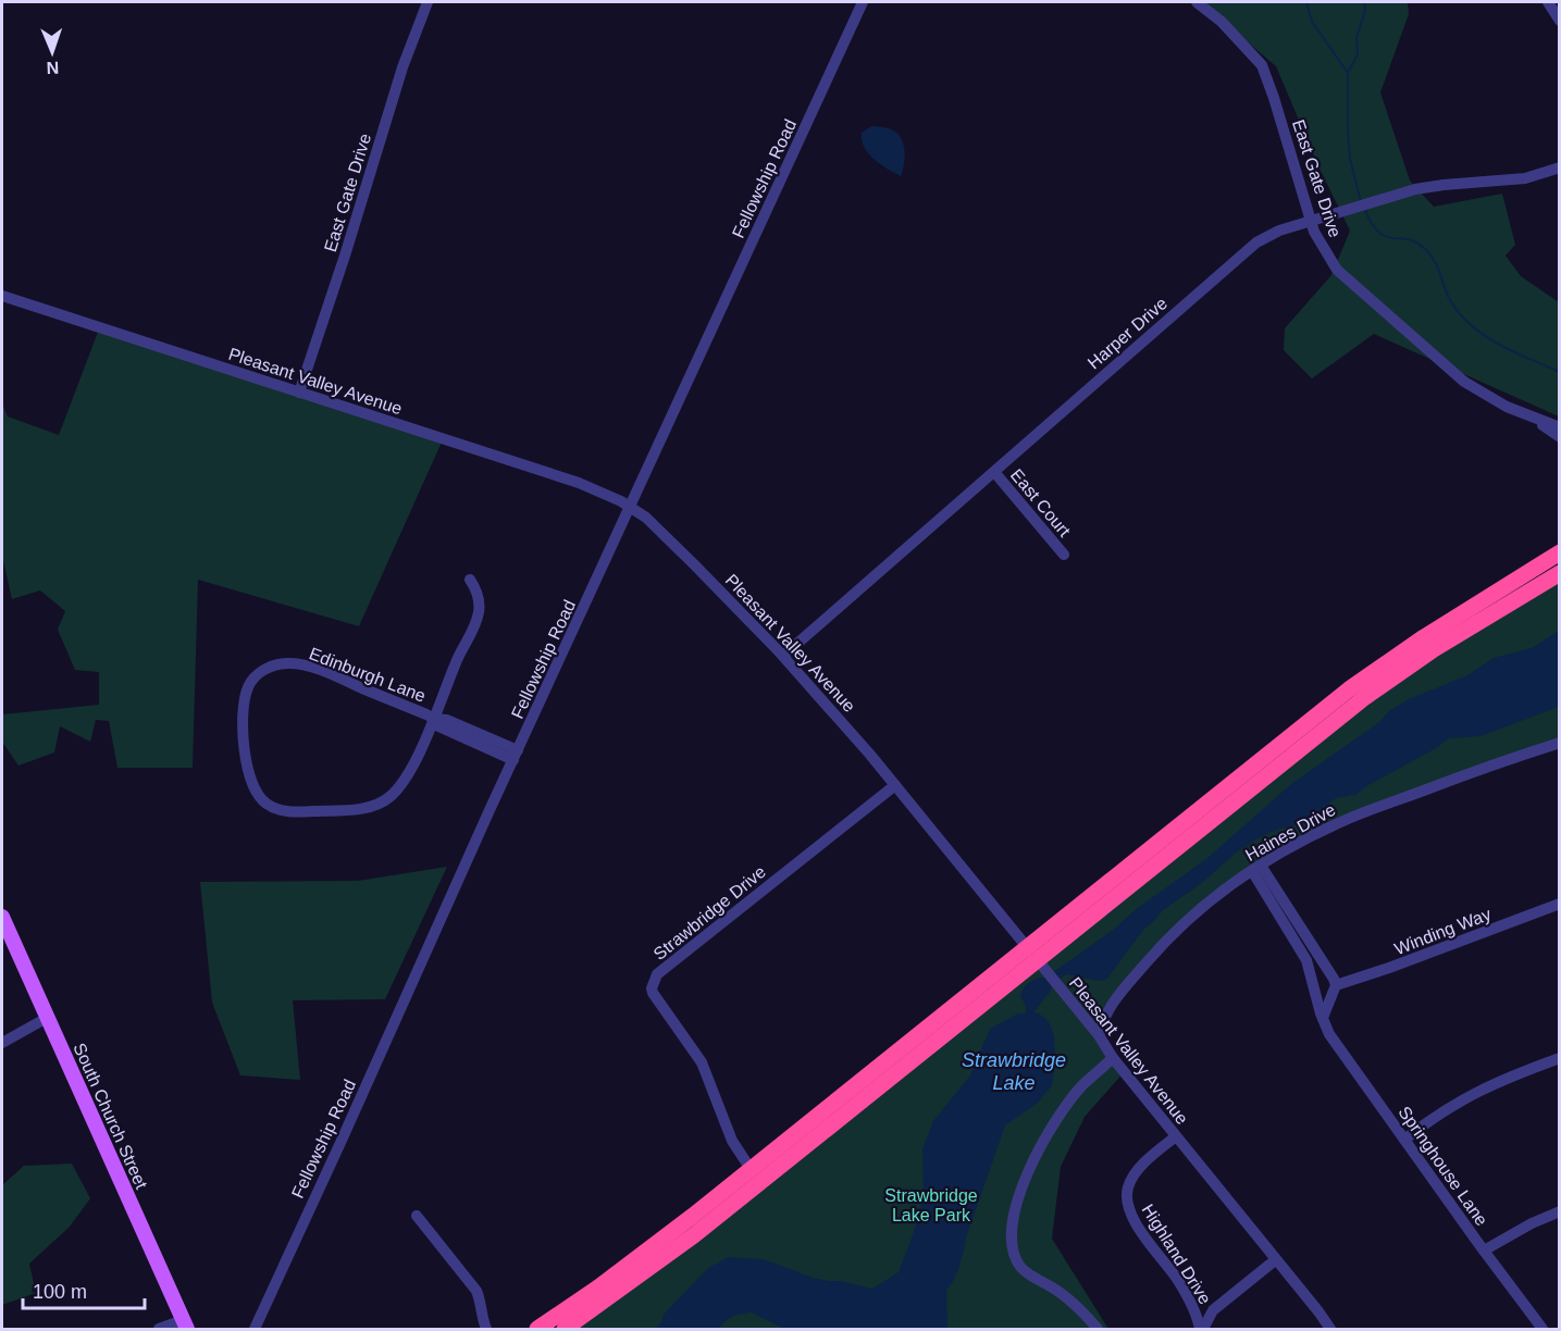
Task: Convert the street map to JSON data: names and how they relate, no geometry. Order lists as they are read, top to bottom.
{
  "streets": {
    "main road": ["South Church Street"],
    "street": [
      "Fellowship Road",
      "East Gate Drive",
      "Harper Drive",
      "Pleasant Valley Avenue",
      "East Court",
      "Edinburgh Lane",
      "Haines Drive",
      "Strawbridge Drive",
      "Winding Way",
      "Springhouse Lane",
      "Highland Drive"
    ]
  },
  "crossings": [
    ["Fellowship Road", "Pleasant Valley Avenue"],
    ["Fellowship Road", "Edinburgh Lane"],
    ["East Gate Drive", "Harper Drive"],
    ["East Gate Drive", "Pleasant Valley Avenue"],
    ["Harper Drive", "Pleasant Valley Avenue"],
    ["Harper Drive", "East Court"],
    ["Pleasant Valley Avenue", "Haines Drive"],
    ["Pleasant Valley Avenue", "Strawbridge Drive"],
    ["Pleasant Valley Avenue", "Highland Drive"],
    ["Haines Drive", "Springhouse Lane"],
    ["Winding Way", "Springhouse Lane"]
  ],
  "water": ["Strawbridge Lake"],
  "parks": ["Strawbridge Lake Park"],
  "scale_bar": "100 m",
  "north": "bottom"
}
